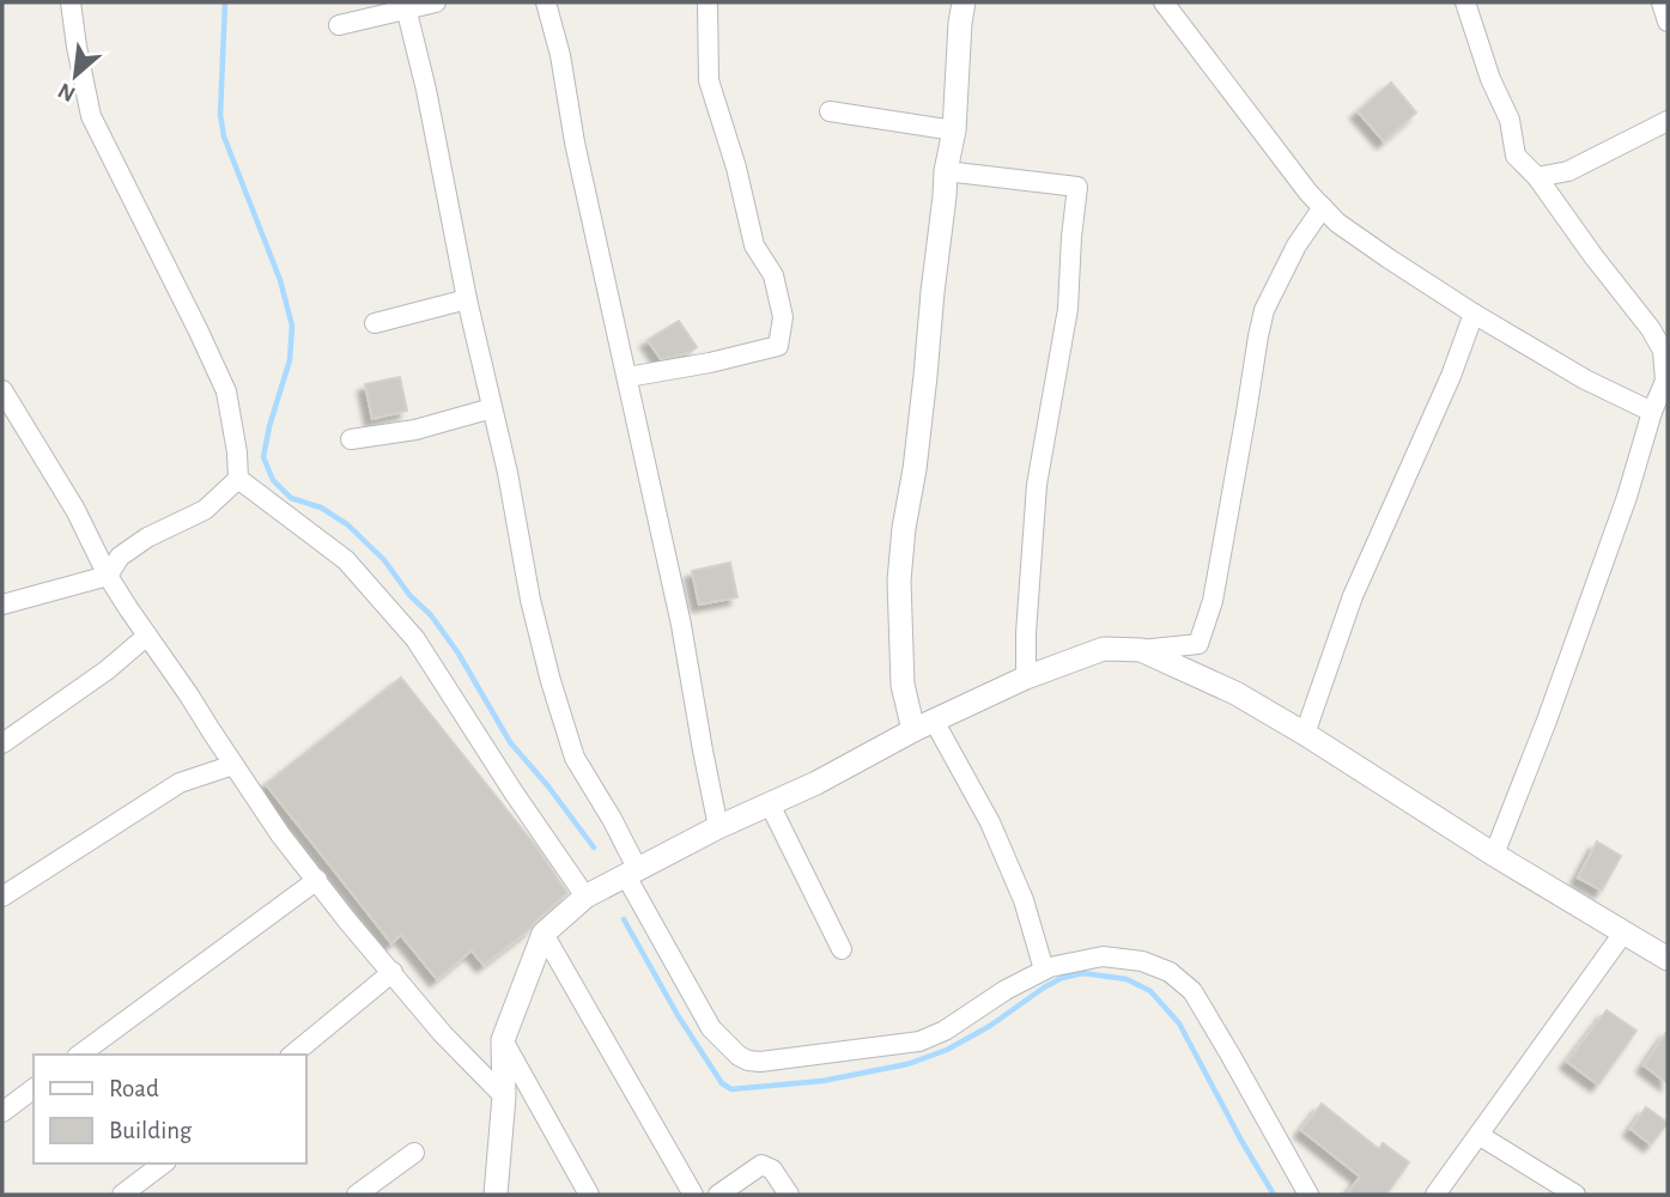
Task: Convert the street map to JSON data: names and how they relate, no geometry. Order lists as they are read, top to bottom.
{
  "legend": ["Road", "Building"],
  "north": "bottom left"
}
